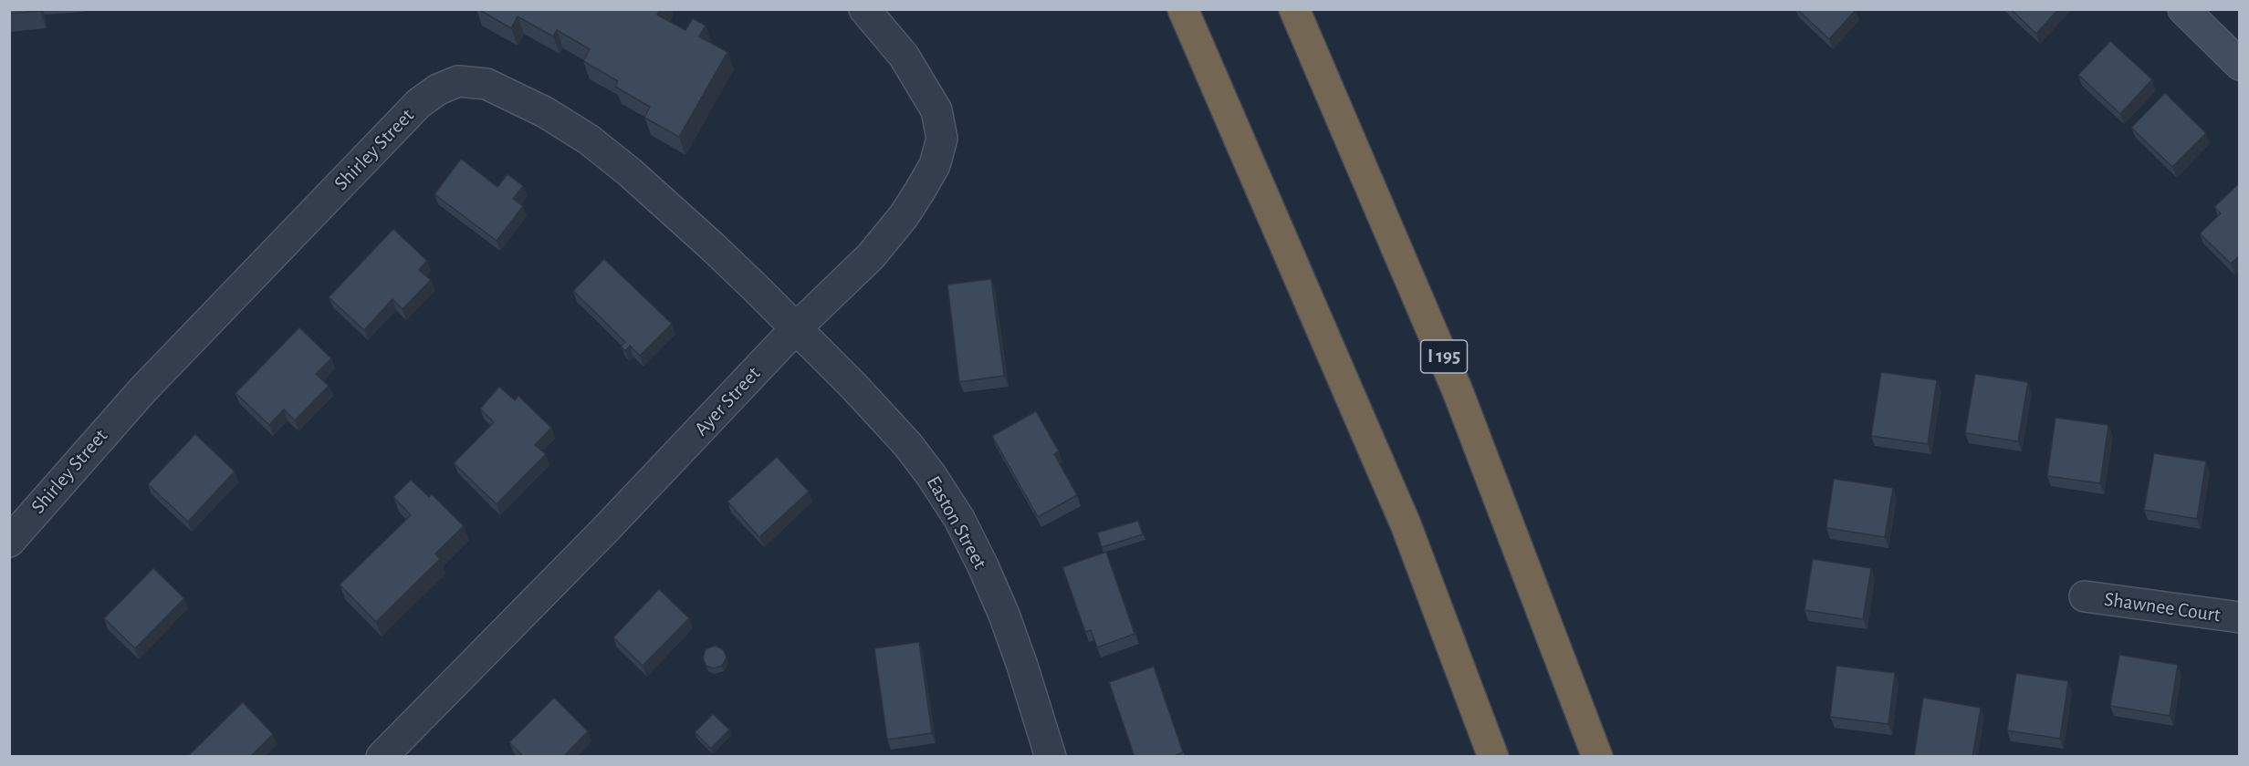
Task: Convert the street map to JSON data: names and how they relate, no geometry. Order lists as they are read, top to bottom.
{
  "streets": {
    "highway": ["I 195"],
    "street": [
      "Shirley Street",
      "Ayer Street",
      "Easton Street",
      "Shawnee Court"
    ]
  },
  "crossings": [
    ["Shirley Street", "Ayer Street"],
    ["Shirley Street", "Easton Street"],
    ["Ayer Street", "Easton Street"]
  ]
}
